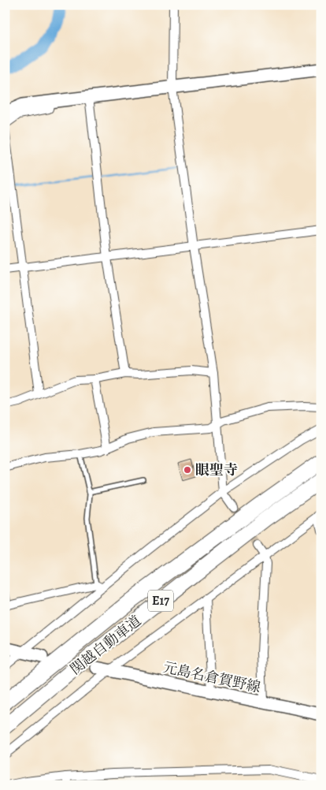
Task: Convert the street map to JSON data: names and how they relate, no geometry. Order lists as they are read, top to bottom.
{
  "streets": {
    "highway": ["E17", "関越自動車道"],
    "street": ["元島名倉賀野線"]
  },
  "places": ["眼聖寺"]
}
